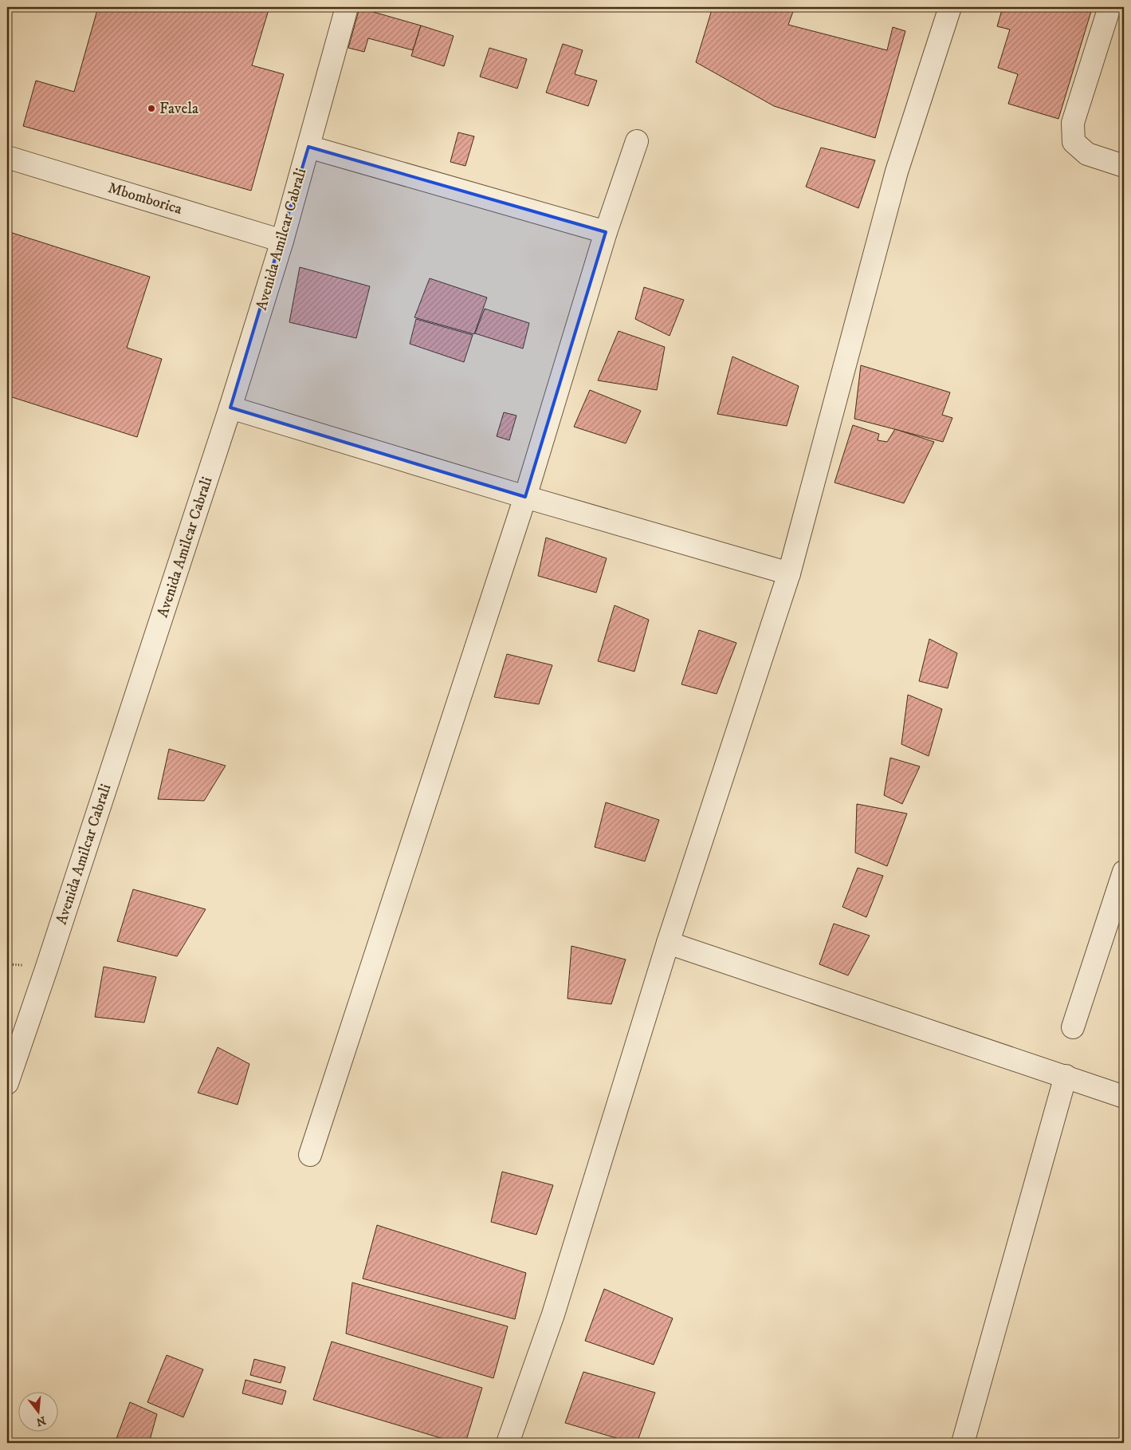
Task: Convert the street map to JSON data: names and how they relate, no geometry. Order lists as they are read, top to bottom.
{
  "streets": {
    "street": ["Mbomborica", "Avenida Amilcar Cabrali"]
  },
  "crossings": [
    ["Mbomborica", "Avenida Amilcar Cabrali"]
  ],
  "places": ["Favela"],
  "north": "bottom"
}
